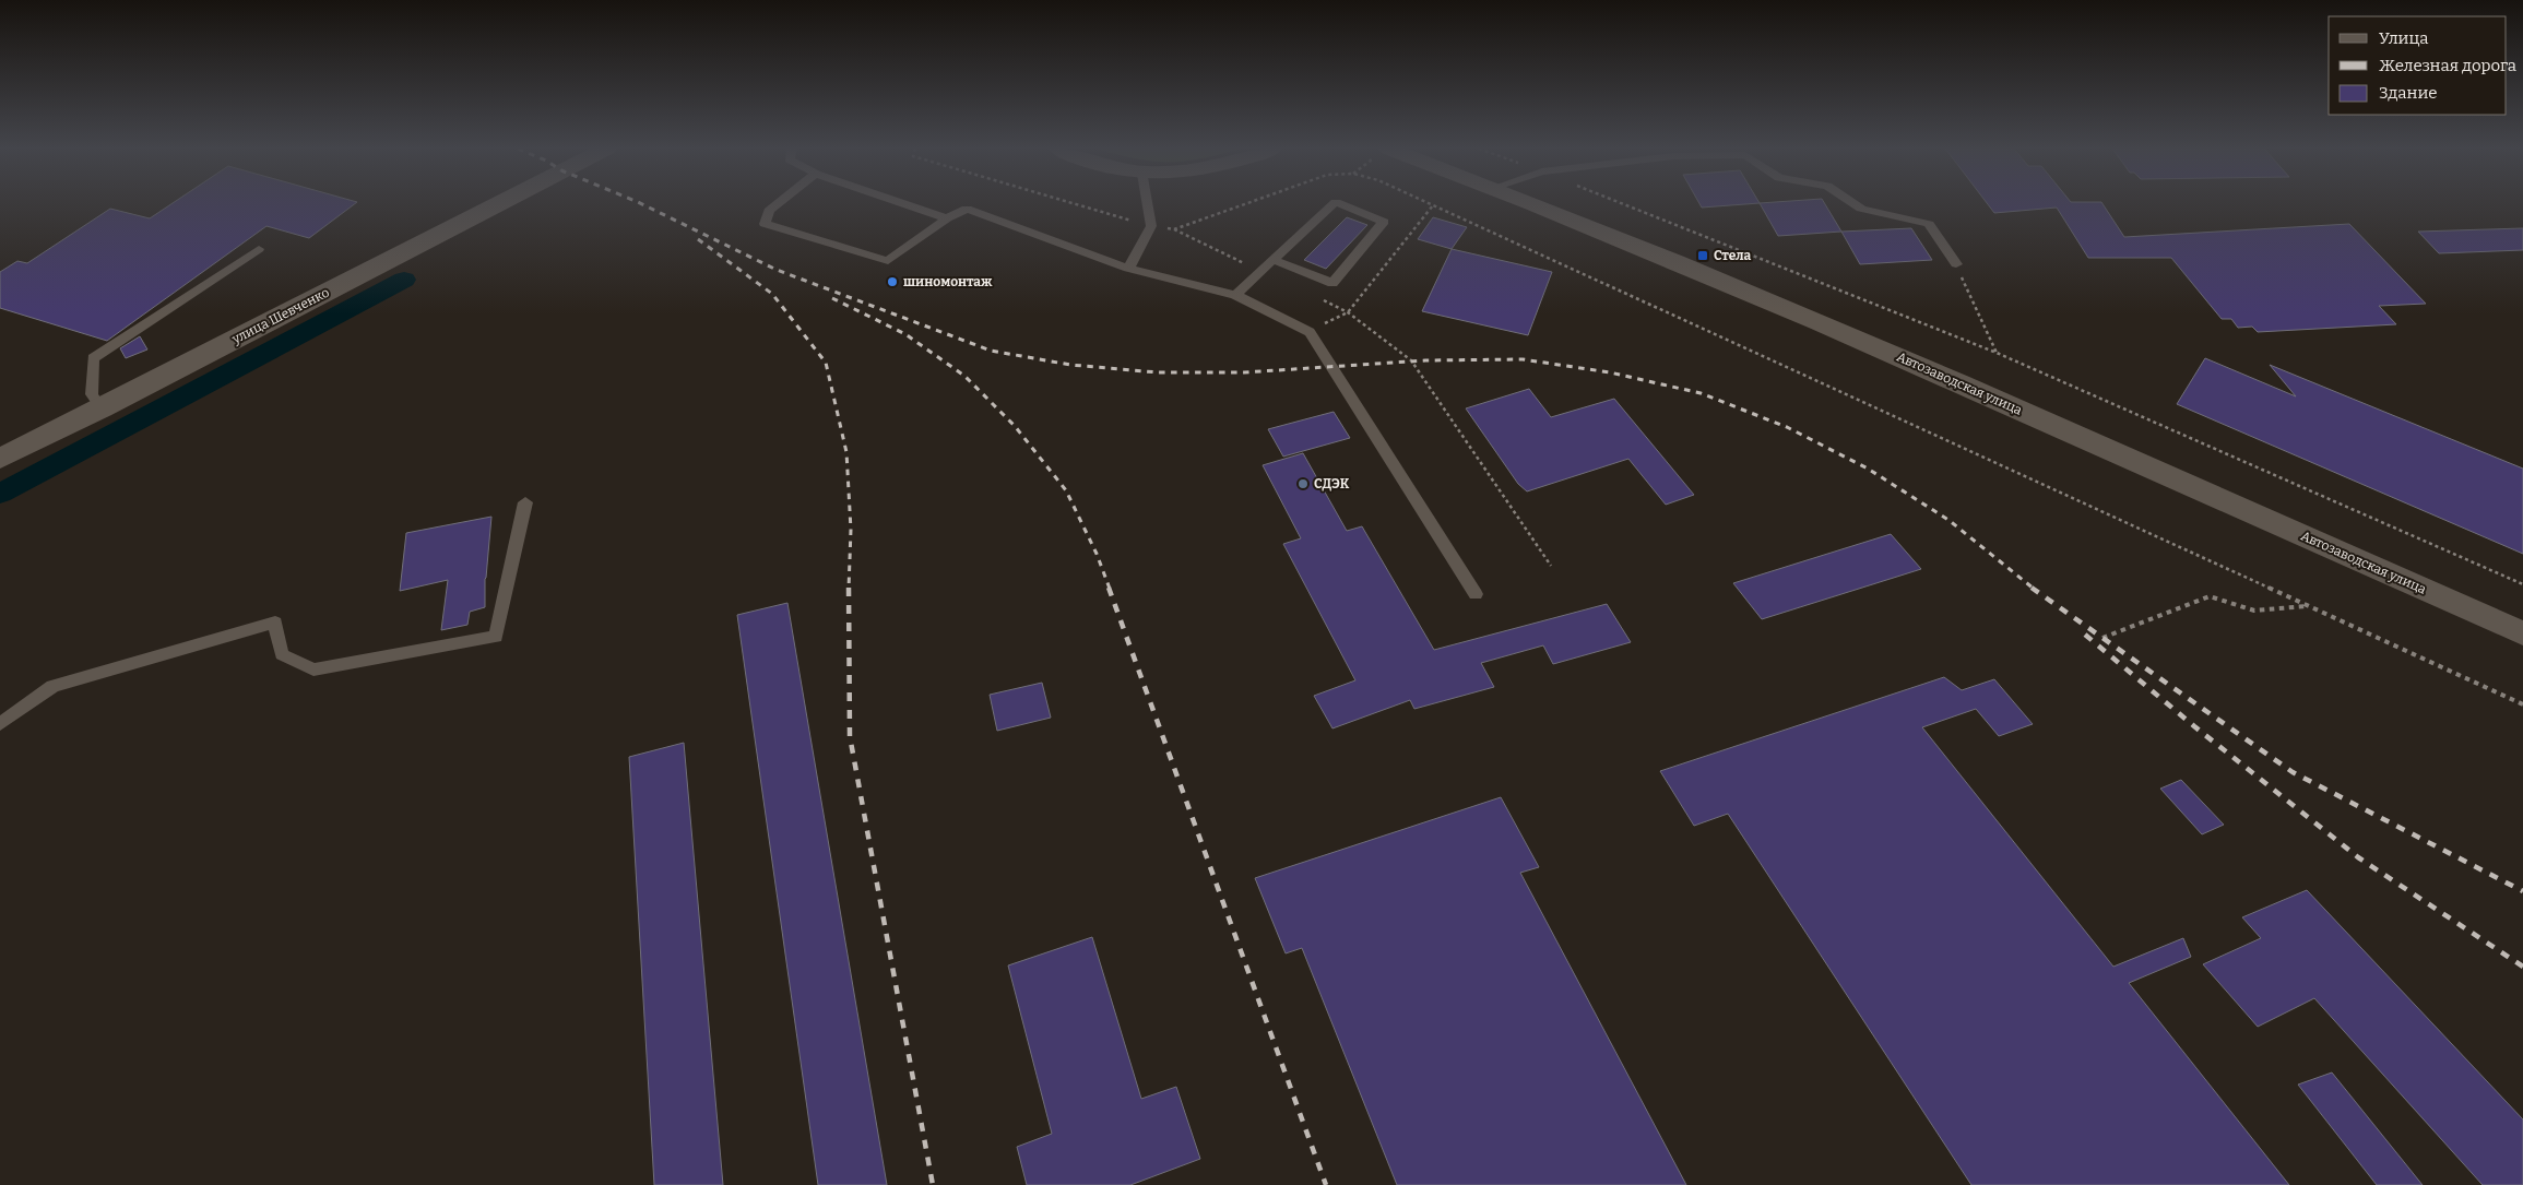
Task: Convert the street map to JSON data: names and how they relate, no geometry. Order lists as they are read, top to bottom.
{
  "streets": {
    "street": ["улица Шевченко", "Автозаводская улица"]
  },
  "places": {
    "transit": ["Стела"],
    "other": ["шиномонтаж", "СДЭК"]
  },
  "legend": ["Улица", "Железная дорога", "Здание"]
}
